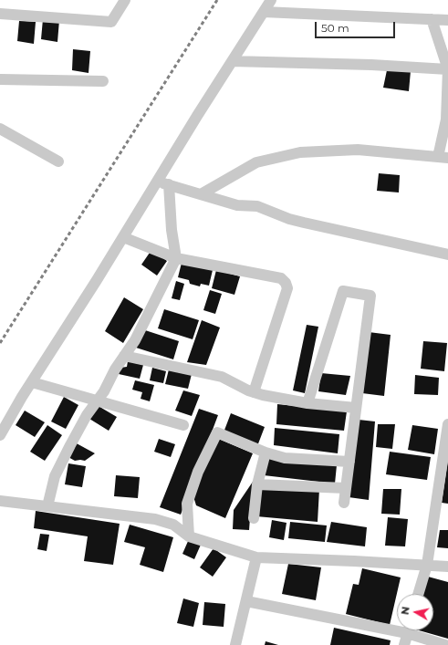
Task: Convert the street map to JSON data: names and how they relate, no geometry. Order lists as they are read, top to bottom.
{
  "scale_bar": "50 m",
  "north": "left"
}
